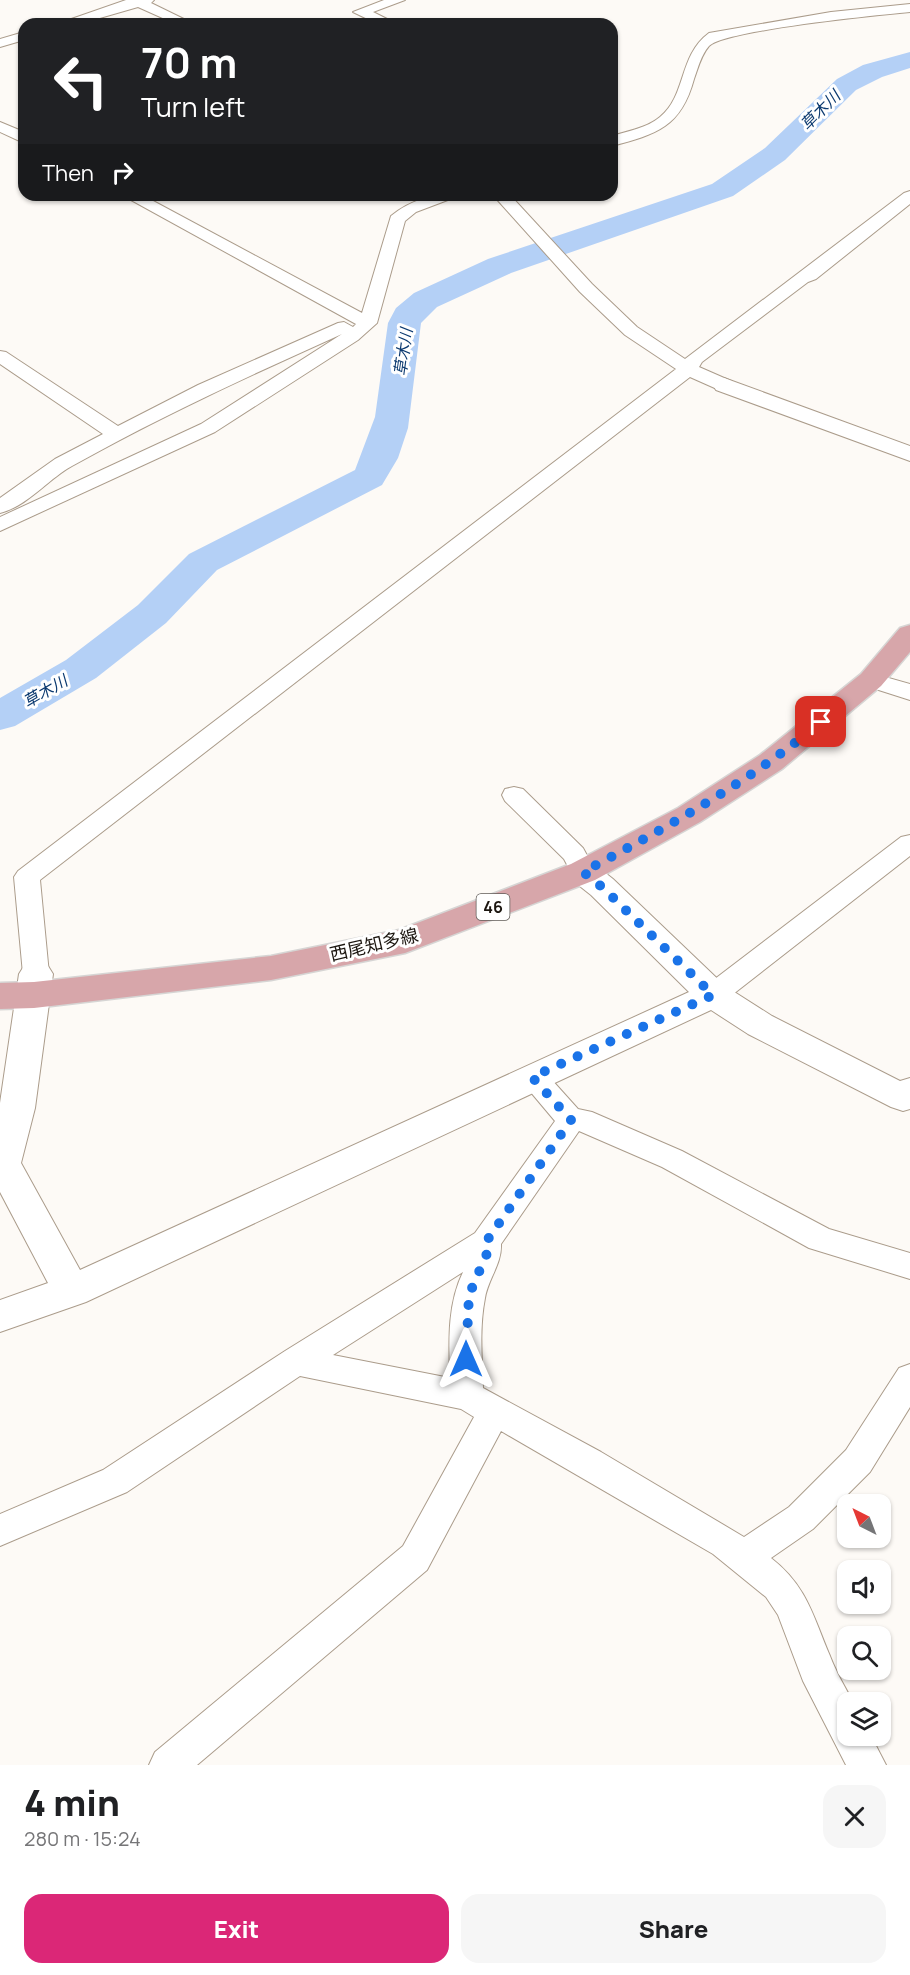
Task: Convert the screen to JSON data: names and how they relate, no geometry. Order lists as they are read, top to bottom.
{
  "streets": {
    "main road": ["46", "西尾知多線"]
  },
  "water": ["草木川"],
  "north": "top left",
  "page": {
    "turn": ["70 m", "Turn left"],
    "then": "Then",
    "heading": ["4 min", "280 m · 15:24"],
    "buttons": ["Exit", "Share"]
  }
}
